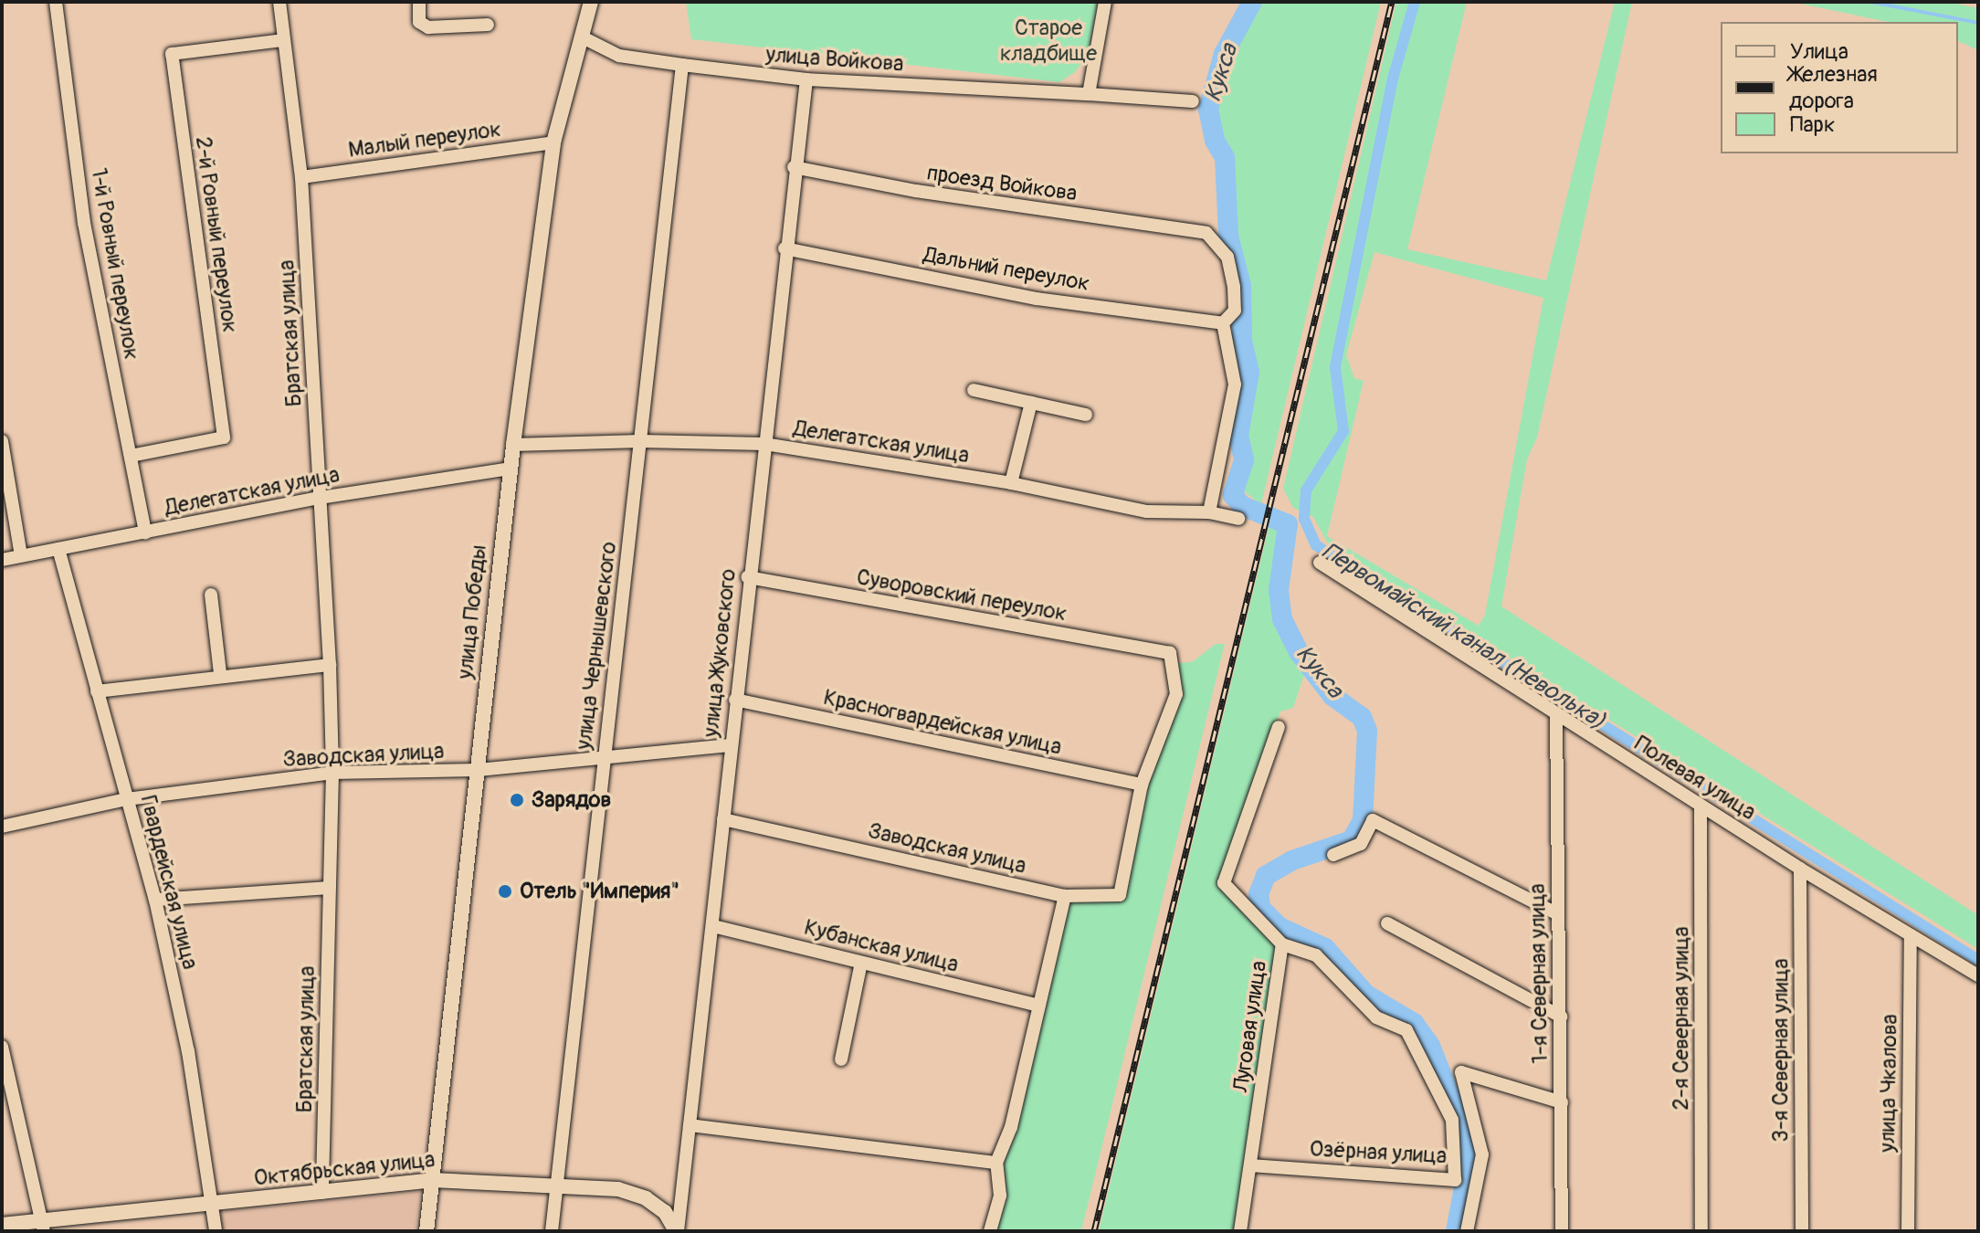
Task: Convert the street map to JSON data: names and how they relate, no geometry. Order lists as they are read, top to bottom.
{
  "streets": {
    "street": [
      "улица Войкова",
      "Малый переулок",
      "проезд Войкова",
      "2-й Ровный переулок",
      "1-й Ровный переулок",
      "Дальний переулок",
      "Братская улица",
      "Делегатская улица",
      "Суворовский переулок",
      "улица Победы",
      "улица Чернышевского",
      "улица Жуковского",
      "Красногвардейская улица",
      "Заводская улица",
      "Полевая улица",
      "Гвардейская улица",
      "Кубанская улица",
      "1-я Северная улица",
      "2-я Северная улица",
      "Луговая улица",
      "3-я Северная улица",
      "улица Чкалова",
      "Озёрная улица",
      "Октябрьская улица"
    ]
  },
  "crossings": [
    ["улица Войкова", "улица Победы"],
    ["улица Войкова", "улица Чернышевского"],
    ["улица Войкова", "улица Жуковского"],
    ["Малый переулок", "Братская улица"],
    ["Малый переулок", "улица Победы"],
    ["проезд Войкова", "Дальний переулок"],
    ["проезд Войкова", "улица Жуковского"],
    ["2-й Ровный переулок", "1-й Ровный переулок"],
    ["2-й Ровный переулок", "Братская улица"],
    ["1-й Ровный переулок", "Делегатская улица"],
    ["Дальний переулок", "улица Жуковского"],
    ["Братская улица", "Делегатская улица"],
    ["Братская улица", "Заводская улица"],
    ["Братская улица", "Октябрьская улица"],
    ["Делегатская улица", "улица Победы"],
    ["Делегатская улица", "улица Чернышевского"],
    ["Делегатская улица", "улица Жуковского"],
    ["Делегатская улица", "Гвардейская улица"],
    ["Суворовский переулок", "улица Жуковского"],
    ["Суворовский переулок", "Красногвардейская улица"],
    ["Суворовский переулок", "Заводская улица"],
    ["улица Победы", "Заводская улица"],
    ["улица Победы", "Октябрьская улица"],
    ["улица Чернышевского", "Заводская улица"],
    ["улица Чернышевского", "Октябрьская улица"],
    ["улица Жуковского", "Красногвардейская улица"],
    ["улица Жуковского", "Заводская улица"],
    ["улица Жуковского", "Кубанская улица"],
    ["улица Жуковского", "Октябрьская улица"],
    ["Красногвардейская улица", "Заводская улица"],
    ["Заводская улица", "Гвардейская улица"],
    ["Полевая улица", "1-я Северная улица"],
    ["Полевая улица", "2-я Северная улица"],
    ["Полевая улица", "3-я Северная улица"],
    ["Полевая улица", "улица Чкалова"],
    ["Гвардейская улица", "Октябрьская улица"],
    ["Луговая улица", "Озёрная улица"]
  ],
  "water": ["Кукса", "Первомайский канал (Неволька)"],
  "parks": ["Старое кладбище"],
  "places": ["Зарядов", "Отель \"Империя\""],
  "legend": ["Улица", "Железная дорога", "Парк"]
}
